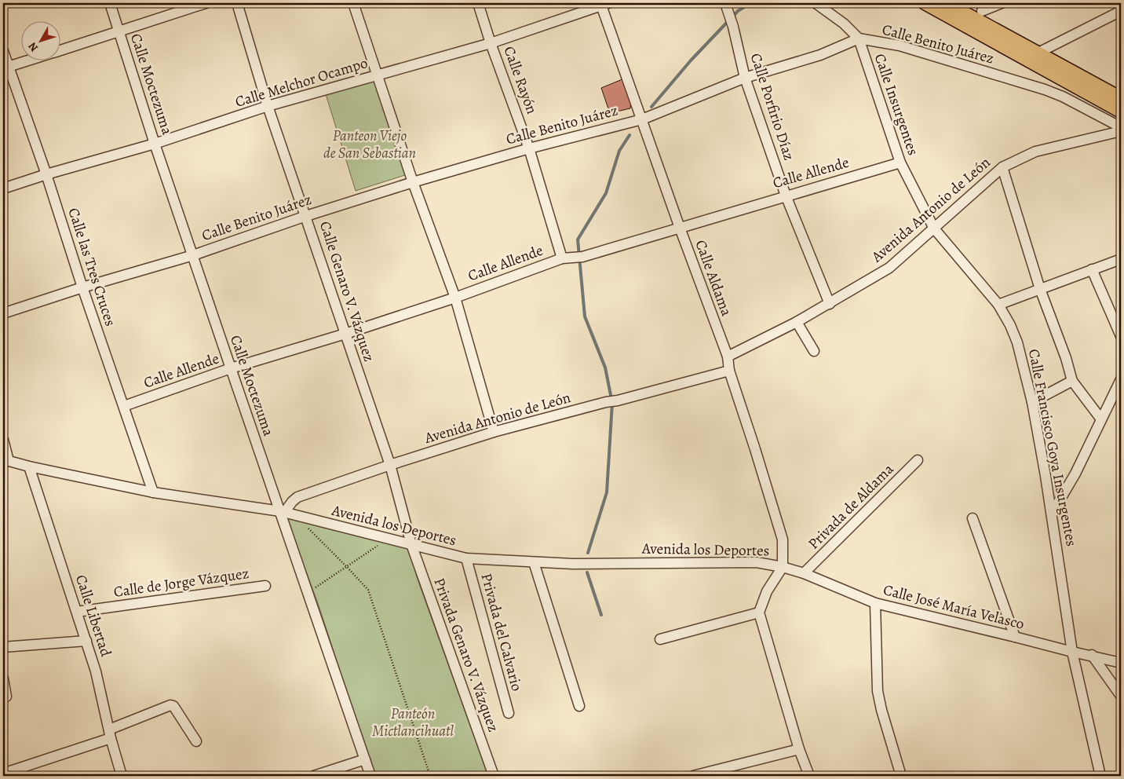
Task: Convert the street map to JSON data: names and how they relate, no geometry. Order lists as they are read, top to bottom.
{
  "streets": {
    "street": [
      "Calle Benito Juárez",
      "Calle Rayón",
      "Calle Melchor Ocampo",
      "Calle Moctezuma",
      "Calle Insurgentes",
      "Calle Porfirio Díaz",
      "Calle Allende",
      "Avenida Antonio de León",
      "Calle las Tres Cruces",
      "Calle Aldama",
      "Calle Genaro V. Vázquez",
      "Calle Francisco Goya Insurgentes",
      "Privada de Aldama",
      "Avenida los Deportes",
      "Calle de Jorge Vázquez",
      "Calle José María Velasco",
      "Calle Libertad",
      "Privada del Calvario",
      "Privada Genaro V. Vázquez"
    ]
  },
  "crossings": [
    ["Calle Benito Juárez", "Calle Rayón"],
    ["Calle Benito Juárez", "Calle Moctezuma"],
    ["Calle Benito Juárez", "Calle Insurgentes"],
    ["Calle Benito Juárez", "Calle Porfirio Díaz"],
    ["Calle Benito Juárez", "Calle las Tres Cruces"],
    ["Calle Benito Juárez", "Calle Aldama"],
    ["Calle Benito Juárez", "Calle Genaro V. Vázquez"],
    ["Calle Rayón", "Calle Melchor Ocampo"],
    ["Calle Rayón", "Calle Allende"],
    ["Calle Melchor Ocampo", "Calle Moctezuma"],
    ["Calle Melchor Ocampo", "Calle las Tres Cruces"],
    ["Calle Melchor Ocampo", "Calle Aldama"],
    ["Calle Melchor Ocampo", "Calle Genaro V. Vázquez"],
    ["Calle Moctezuma", "Calle Allende"],
    ["Calle Moctezuma", "Avenida Antonio de León"],
    ["Calle Moctezuma", "Avenida los Deportes"],
    ["Calle Insurgentes", "Calle Allende"],
    ["Calle Insurgentes", "Avenida Antonio de León"],
    ["Calle Insurgentes", "Calle Francisco Goya Insurgentes"],
    ["Calle Porfirio Díaz", "Calle Allende"],
    ["Calle Porfirio Díaz", "Avenida Antonio de León"],
    ["Calle Allende", "Calle las Tres Cruces"],
    ["Calle Allende", "Calle Aldama"],
    ["Calle Allende", "Calle Genaro V. Vázquez"],
    ["Avenida Antonio de León", "Calle Aldama"],
    ["Avenida Antonio de León", "Calle Genaro V. Vázquez"],
    ["Avenida Antonio de León", "Calle Francisco Goya Insurgentes"],
    ["Avenida Antonio de León", "Avenida los Deportes"],
    ["Calle las Tres Cruces", "Avenida los Deportes"],
    ["Calle Aldama", "Avenida los Deportes"],
    ["Calle Aldama", "Calle José María Velasco"],
    ["Calle Genaro V. Vázquez", "Avenida los Deportes"],
    ["Calle Genaro V. Vázquez", "Privada Genaro V. Vázquez"],
    ["Calle Francisco Goya Insurgentes", "Calle José María Velasco"],
    ["Privada de Aldama", "Calle José María Velasco"],
    ["Avenida los Deportes", "Calle José María Velasco"],
    ["Avenida los Deportes", "Calle Libertad"],
    ["Avenida los Deportes", "Privada del Calvario"],
    ["Avenida los Deportes", "Privada Genaro V. Vázquez"],
    ["Calle de Jorge Vázquez", "Calle Libertad"]
  ],
  "parks": ["Panteon Viejo de San Sebastian", "Panteón Mictlancihuatl"],
  "north": "bottom left"
}
